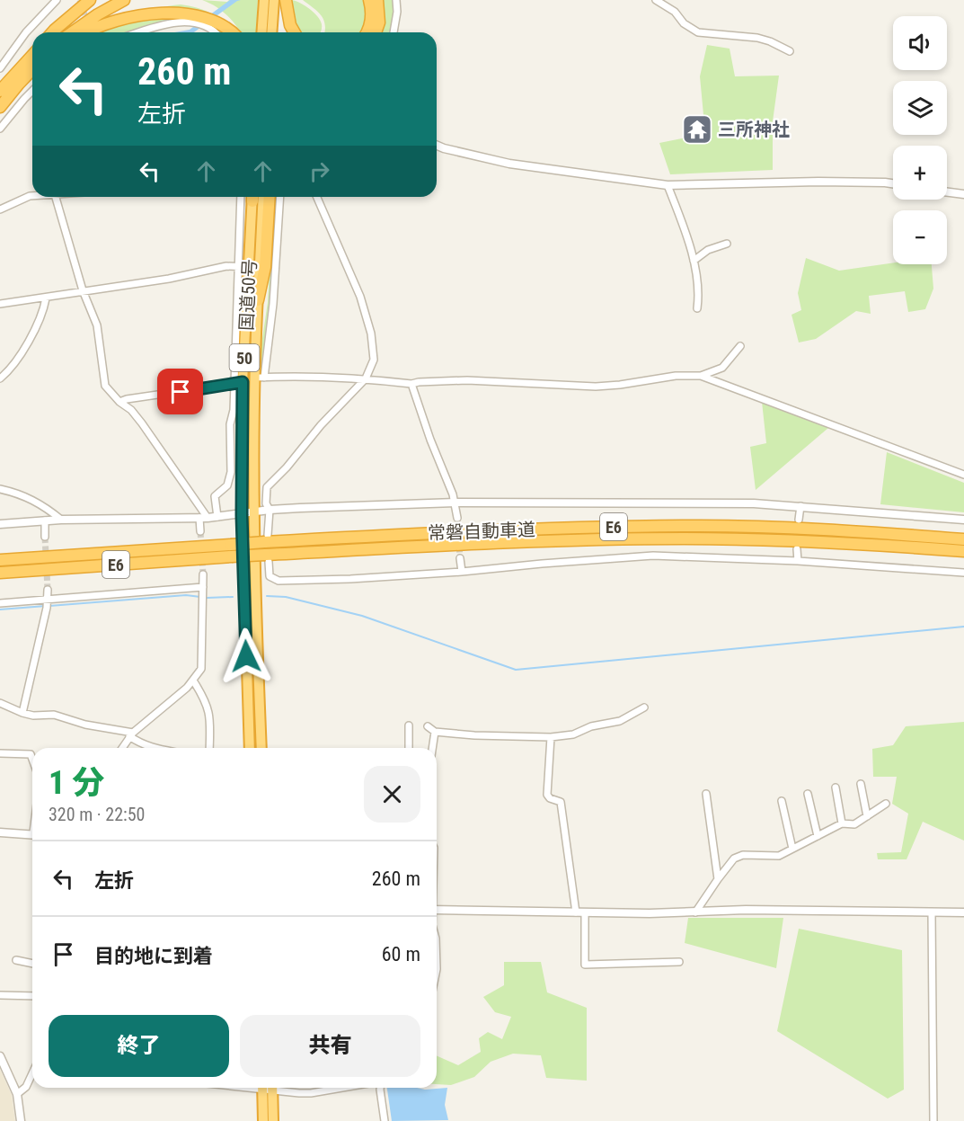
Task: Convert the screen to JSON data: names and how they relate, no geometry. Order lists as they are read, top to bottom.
{
  "streets": {
    "highway": [
      "国道50号",
      "50",
      "E6",
      "常磐自動車道"
    ]
  },
  "places": {
    "temple": ["三所神社"]
  },
  "page": {
    "map_buttons": ["+", "−"],
    "turn": ["260 m", "左折"],
    "heading": ["1 分", "320 m · 22:50"],
    "list": [
      {
        "name": "左折",
        "value": "260 m"
      },
      {
        "name": "目的地に到着",
        "value": "60 m"
      }
    ],
    "buttons": ["終了", "共有"]
  }
}
